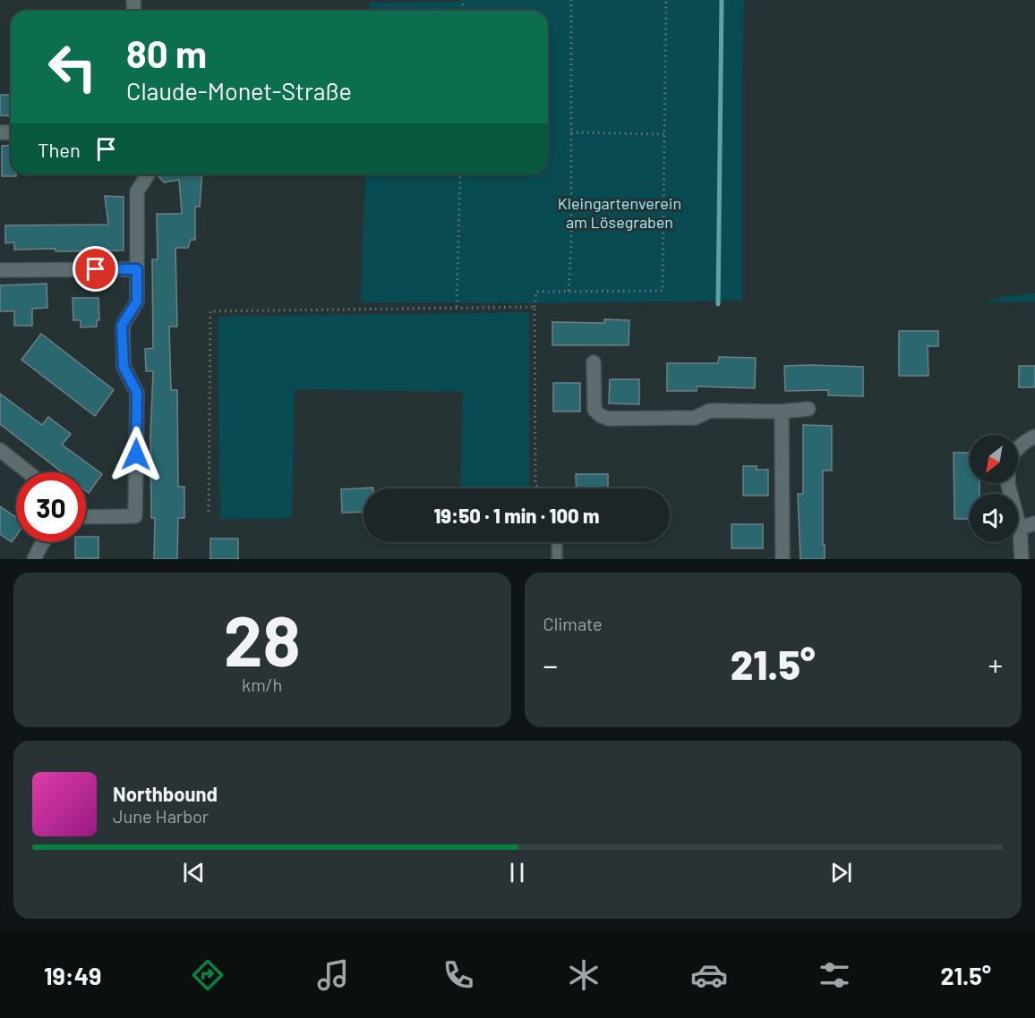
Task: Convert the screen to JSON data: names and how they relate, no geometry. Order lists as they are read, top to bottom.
{
  "parks": ["Kleingartenverein am Lösegraben"],
  "north": "bottom left",
  "page": {
    "turn": ["80 m", "Claude-Monet-Straße"],
    "then": "Then",
    "limit": "30",
    "trip": "19:50 · 1 min · 100 m",
    "tile": [
      ["28", "km/h"],
      "Climate"
    ],
    "heat": ["−", "21.5°", "+"],
    "song": ["Northbound", "June Harbor"],
    "tabs": ["19:49", "21.5°"]
  }
}
